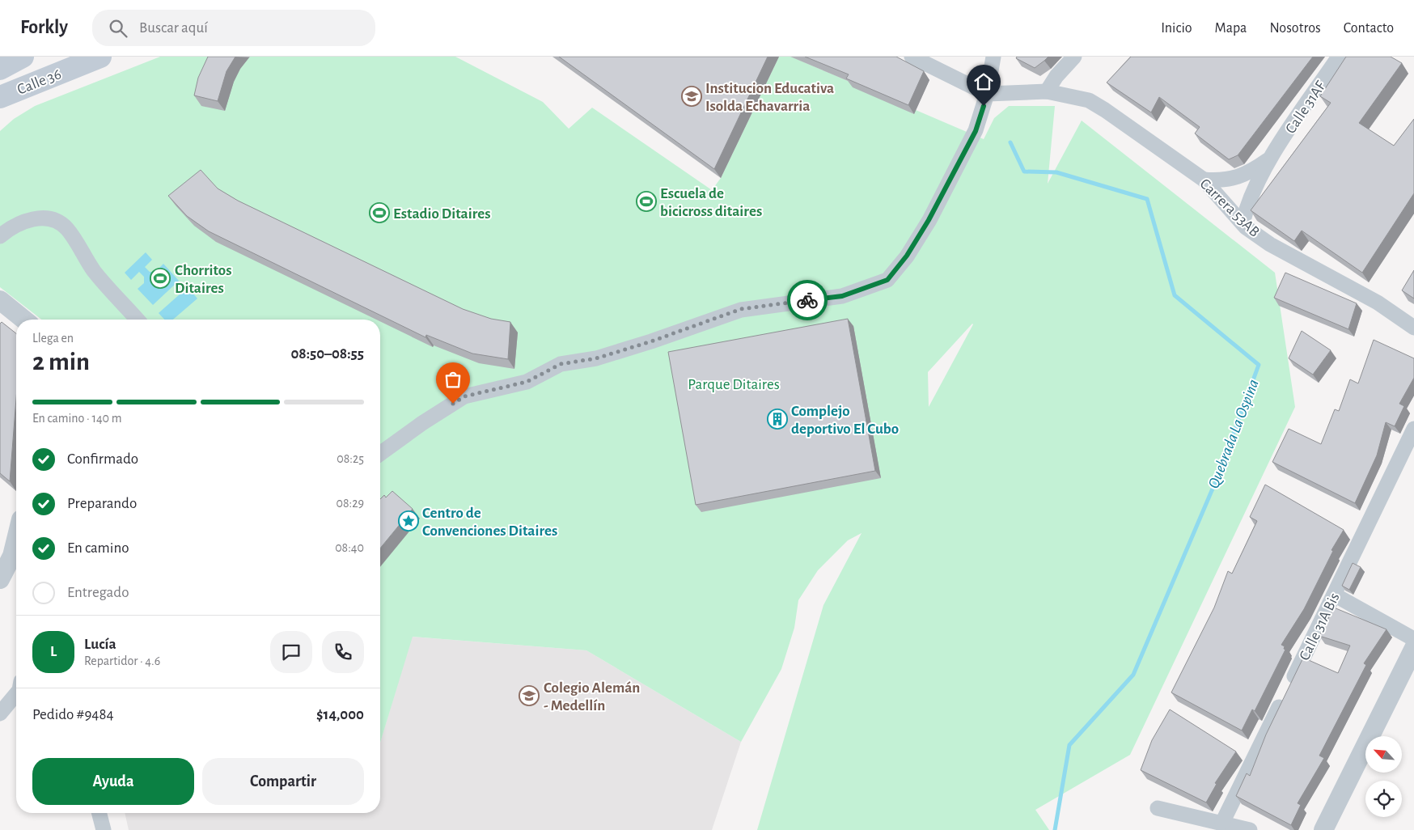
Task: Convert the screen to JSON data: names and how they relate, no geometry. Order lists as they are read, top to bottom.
{
  "streets": {
    "main road": ["Calle 36"],
    "street": ["Calle 31AF", "Carrera 53AB", "Calle 31A Bis"]
  },
  "crossings": [
    ["Calle 31AF", "Carrera 53AB"]
  ],
  "water": ["Quebrada La Ospina"],
  "parks": ["Parque Ditaires"],
  "places": {
    "school or university": ["Institucion Educativa Isolda Echavarria", "Colegio Alemán - Medellín"],
    "sports": ["Escuela de bicicross ditaires", "Estadio Ditaires", "Chorritos Ditaires"],
    "building": ["Complejo deportivo El Cubo"],
    "place": ["Centro de Convenciones Ditaires"]
  },
  "north": "top left",
  "page": {
    "header": "Forkly",
    "search": "Buscar aquí",
    "nav": [
      "Inicio",
      "Mapa",
      "Nosotros",
      "Contacto"
    ],
    "heading": ["2 min", "Llega en", "08:50–08:55"],
    "panel": [
      "Lucía",
      "Repartidor · 4.6",
      "Pedido #9484",
      "$14,000"
    ],
    "bar": "En camino · 140 m",
    "list": [
      ["Confirmado", "08:25"],
      ["Preparando", "08:29"],
      ["En camino", "08:40"],
      "Entregado"
    ],
    "round": "L",
    "buttons": ["Ayuda", "Compartir"]
  }
}
